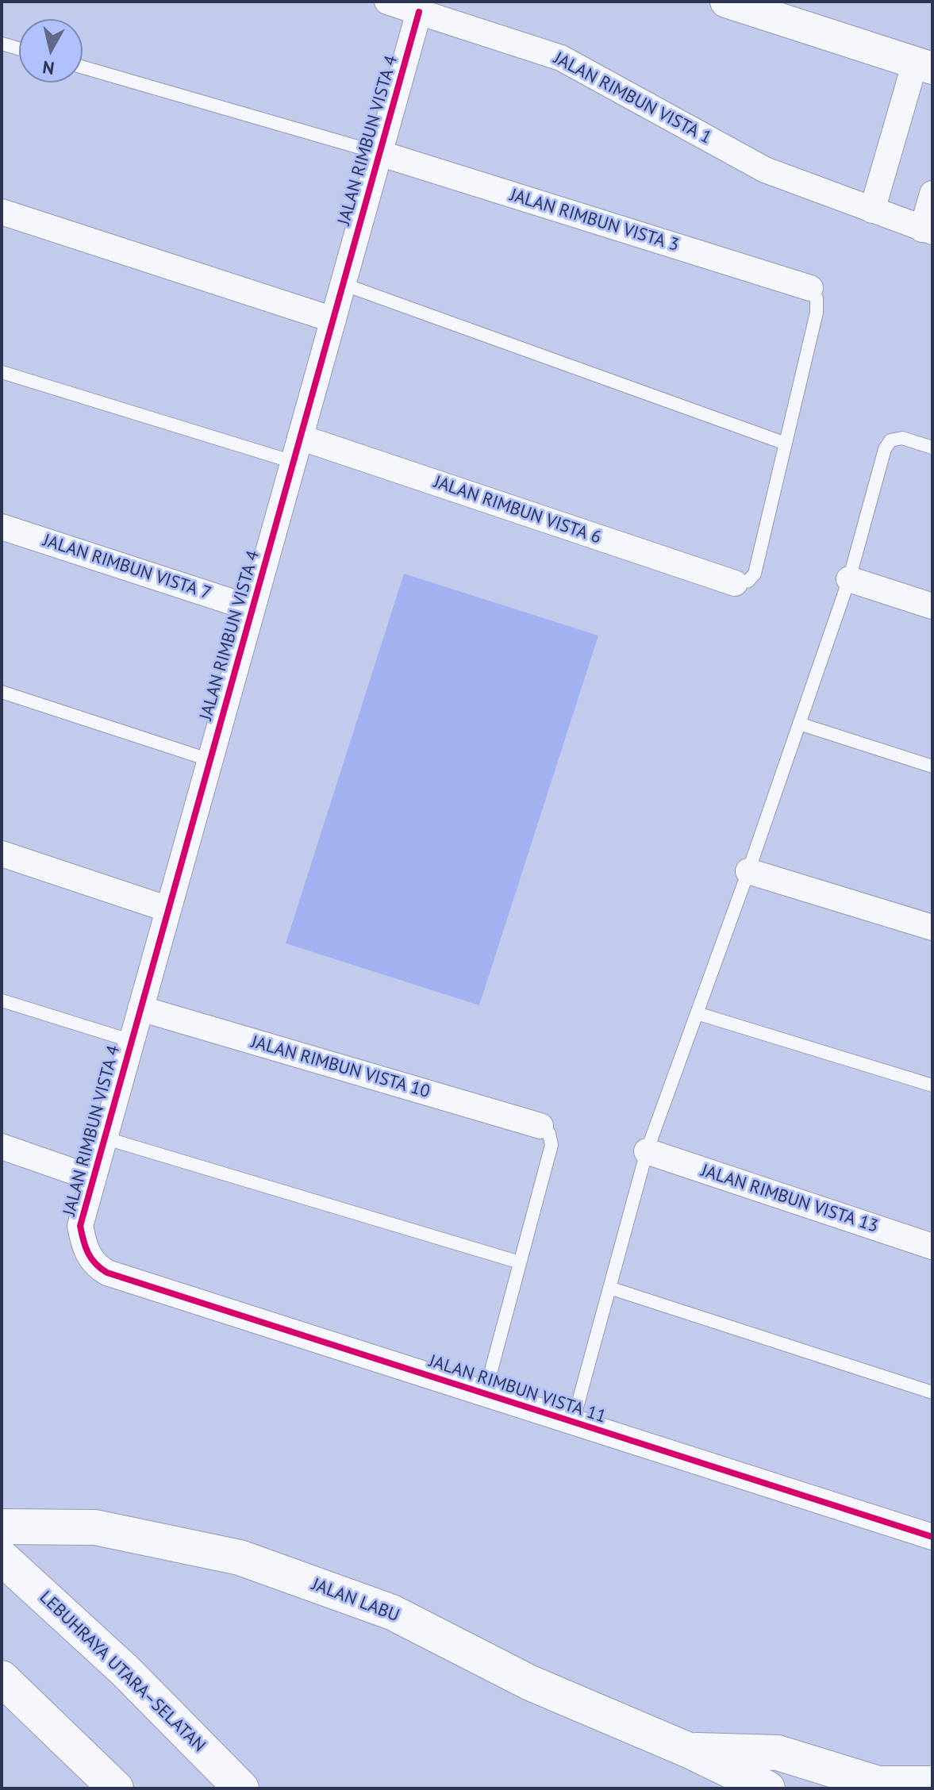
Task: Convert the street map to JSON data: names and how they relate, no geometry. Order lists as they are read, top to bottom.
{
  "streets": {
    "main road": ["JALAN LABU", "LEBUHRAYA UTARA–SELATAN"],
    "street": [
      "JALAN RIMBUN VISTA 1",
      "JALAN RIMBUN VISTA 4",
      "JALAN RIMBUN VISTA 3",
      "JALAN RIMBUN VISTA 6",
      "JALAN RIMBUN VISTA 7",
      "JALAN RIMBUN VISTA 10",
      "JALAN RIMBUN VISTA 13",
      "JALAN RIMBUN VISTA 11"
    ]
  },
  "crossings": [
    ["JALAN RIMBUN VISTA 1", "JALAN RIMBUN VISTA 4"],
    ["JALAN RIMBUN VISTA 4", "JALAN RIMBUN VISTA 3"],
    ["JALAN RIMBUN VISTA 4", "JALAN RIMBUN VISTA 6"],
    ["JALAN RIMBUN VISTA 4", "JALAN RIMBUN VISTA 7"],
    ["JALAN RIMBUN VISTA 4", "JALAN RIMBUN VISTA 10"],
    ["JALAN RIMBUN VISTA 4", "JALAN RIMBUN VISTA 11"]
  ],
  "north": "bottom"
}
